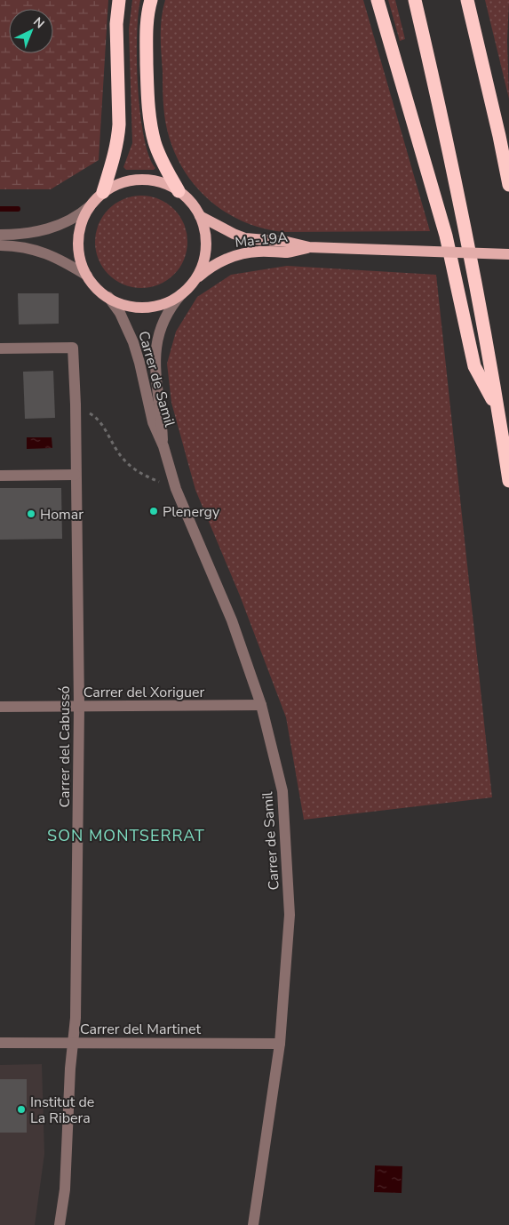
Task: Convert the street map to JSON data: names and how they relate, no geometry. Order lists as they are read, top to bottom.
{
  "streets": {
    "main road": ["Ma-19A"],
    "street": [
      "Carrer de Samil",
      "Carrer del Xoriguer",
      "Carrer del Cabussó",
      "Carrer del Martinet"
    ]
  },
  "crossings": [
    ["Ma-19A", "Carrer de Samil"],
    ["Carrer de Samil", "Carrer del Xoriguer"],
    ["Carrer de Samil", "Carrer del Martinet"],
    ["Carrer del Xoriguer", "Carrer del Cabussó"],
    ["Carrer del Cabussó", "Carrer del Martinet"]
  ],
  "districts": ["SON MONTSERRAT"],
  "places": ["Plenergy", "Homar", "Institut de La Ribera"],
  "north": "top right"
}
